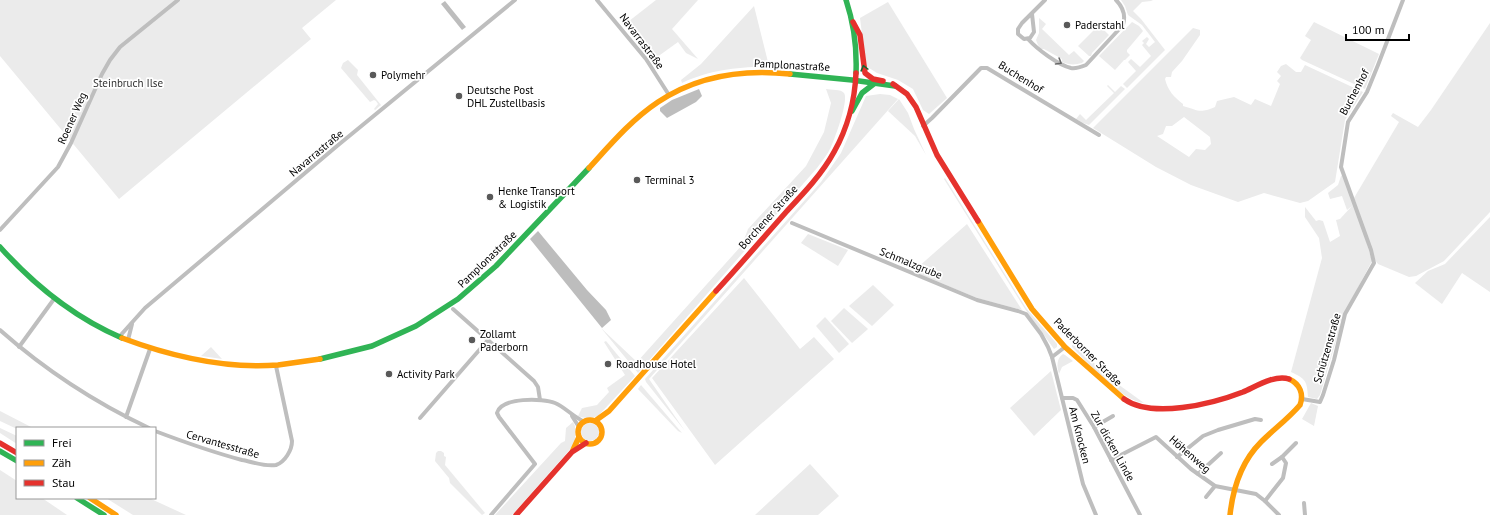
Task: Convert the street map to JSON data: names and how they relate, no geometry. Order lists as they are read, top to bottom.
{
  "streets": {
    "main road": ["Pamplonastraße", "Borchener Straße", "Paderborner Straße"],
    "street": [
      "Navarrastraße",
      "Buchenhof",
      "Roener Weg",
      "Schmalzgrube",
      "Schützenstraße",
      "Am Knocken",
      "Cervantesstraße",
      "Zur dicken Linde",
      "Höhenweg"
    ]
  },
  "crossings": [
    ["Navarrastraße", "Pamplonastraße"],
    ["Pamplonastraße", "Borchener Straße"],
    ["Pamplonastraße", "Cervantesstraße"],
    ["Buchenhof", "Schützenstraße"],
    ["Buchenhof", "Paderborner Straße"],
    ["Schmalzgrube", "Am Knocken"],
    ["Schützenstraße", "Paderborner Straße"],
    ["Am Knocken", "Zur dicken Linde"],
    ["Zur dicken Linde", "Höhenweg"]
  ],
  "parks": ["Steinbruch Ilse"],
  "places": [
    "Paderstahl",
    "Polymehr",
    "Deutsche Post DHL Zustellbasis",
    "Terminal 3",
    "Henke Transport & Logistik",
    "Zollamt Paderborn",
    "Roadhouse Hotel",
    "Activity Park"
  ],
  "legend": ["Frei", "Zäh", "Stau"],
  "scale_bar": "100 m"
}
